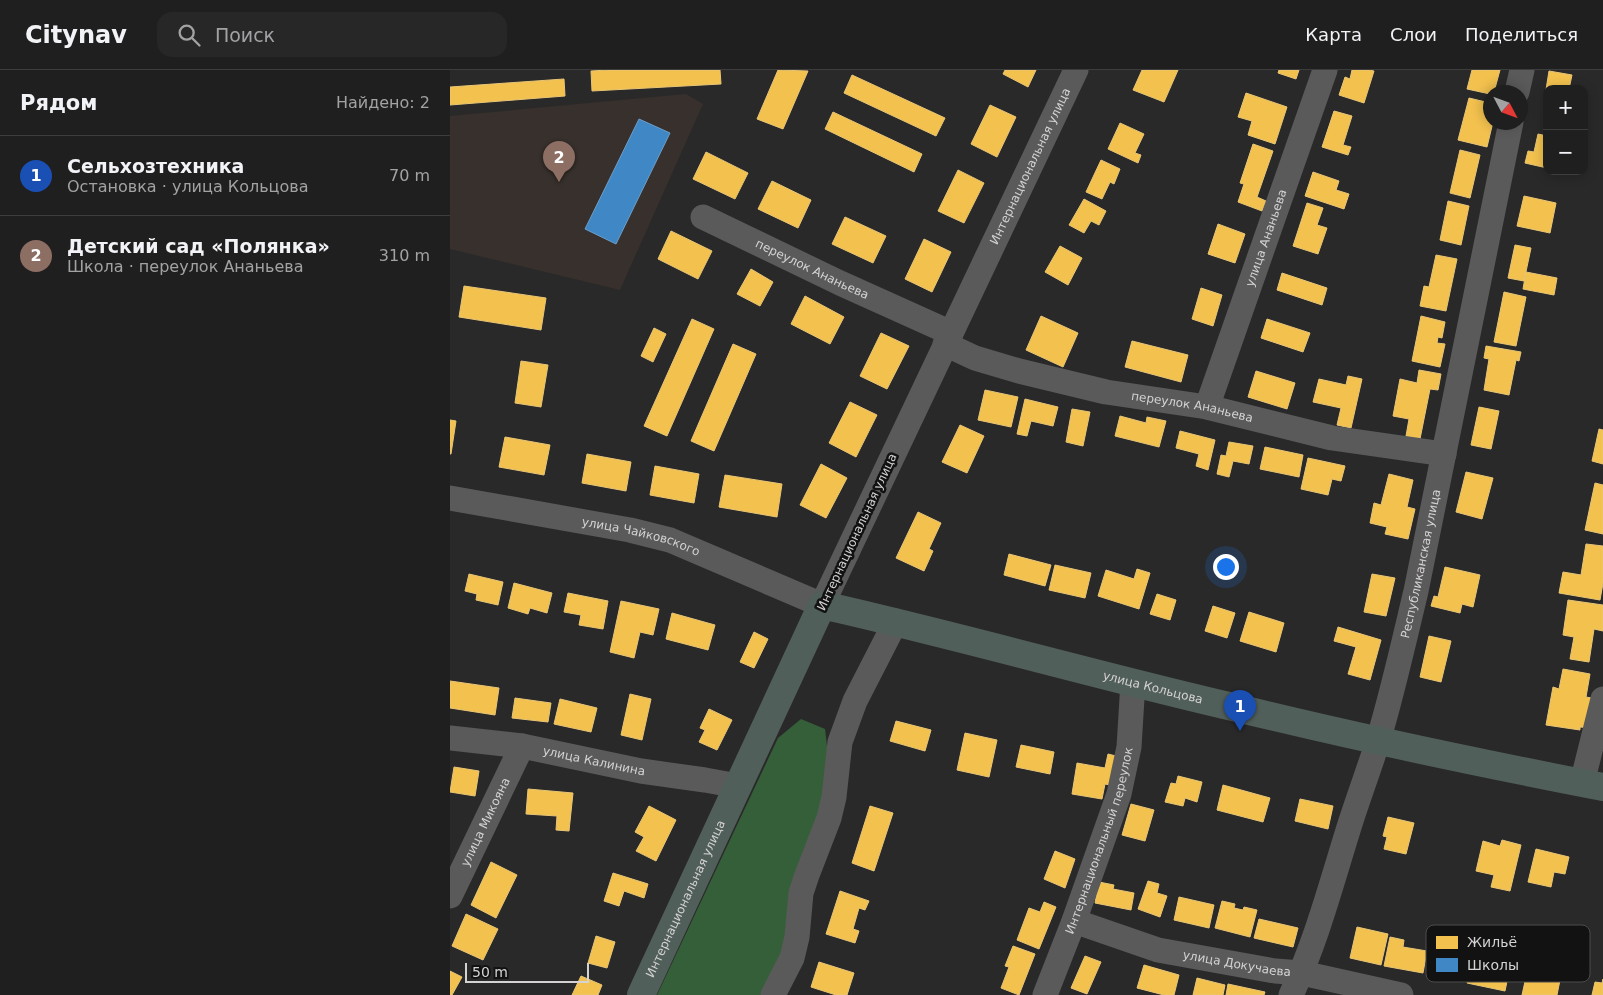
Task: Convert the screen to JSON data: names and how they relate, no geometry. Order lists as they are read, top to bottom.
{
  "streets": {
    "main road": ["Интернациональная улица", "улица Кольцова"],
    "street": [
      "улица Ананьева",
      "переулок Ананьева",
      "улица Чайковского",
      "Республиканская улица",
      "улица Калинина",
      "улица Микояна",
      "Интернациональный переулок",
      "улица Докучаева"
    ]
  },
  "crossings": [
    ["Интернациональная улица", "переулок Ананьева"],
    ["Интернациональная улица", "улица Чайковского"],
    ["Интернациональная улица", "улица Кольцова"],
    ["Интернациональная улица", "улица Калинина"],
    ["улица Ананьева", "переулок Ананьева"],
    ["переулок Ананьева", "Республиканская улица"],
    ["улица Чайковского", "улица Кольцова"],
    ["Республиканская улица", "улица Кольцова"],
    ["Республиканская улица", "улица Докучаева"],
    ["улица Кольцова", "Интернациональный переулок"],
    ["улица Калинина", "улица Микояна"],
    ["Интернациональный переулок", "улица Докучаева"]
  ],
  "legend": ["Жильё", "Школы"],
  "scale_bar": "50 m",
  "north": "bottom right",
  "page": {
    "header": "Citynav",
    "search": "Поиск",
    "nav": ["Карта", "Слои", "Поделиться"],
    "heading": ["Рядом", "Найдено: 2"],
    "map_buttons": ["+", "−"],
    "list": [
      {
        "mark": "1",
        "name": "Сельхозтехника",
        "note": "Остановка · улица Кольцова",
        "value": "70 m"
      },
      {
        "mark": "2",
        "name": "Детский сад «Полянка»",
        "note": "Школа · переулок Ананьева",
        "value": "310 m"
      }
    ],
    "pins": ["2", "1"],
    "scale": "50 m"
  }
}
